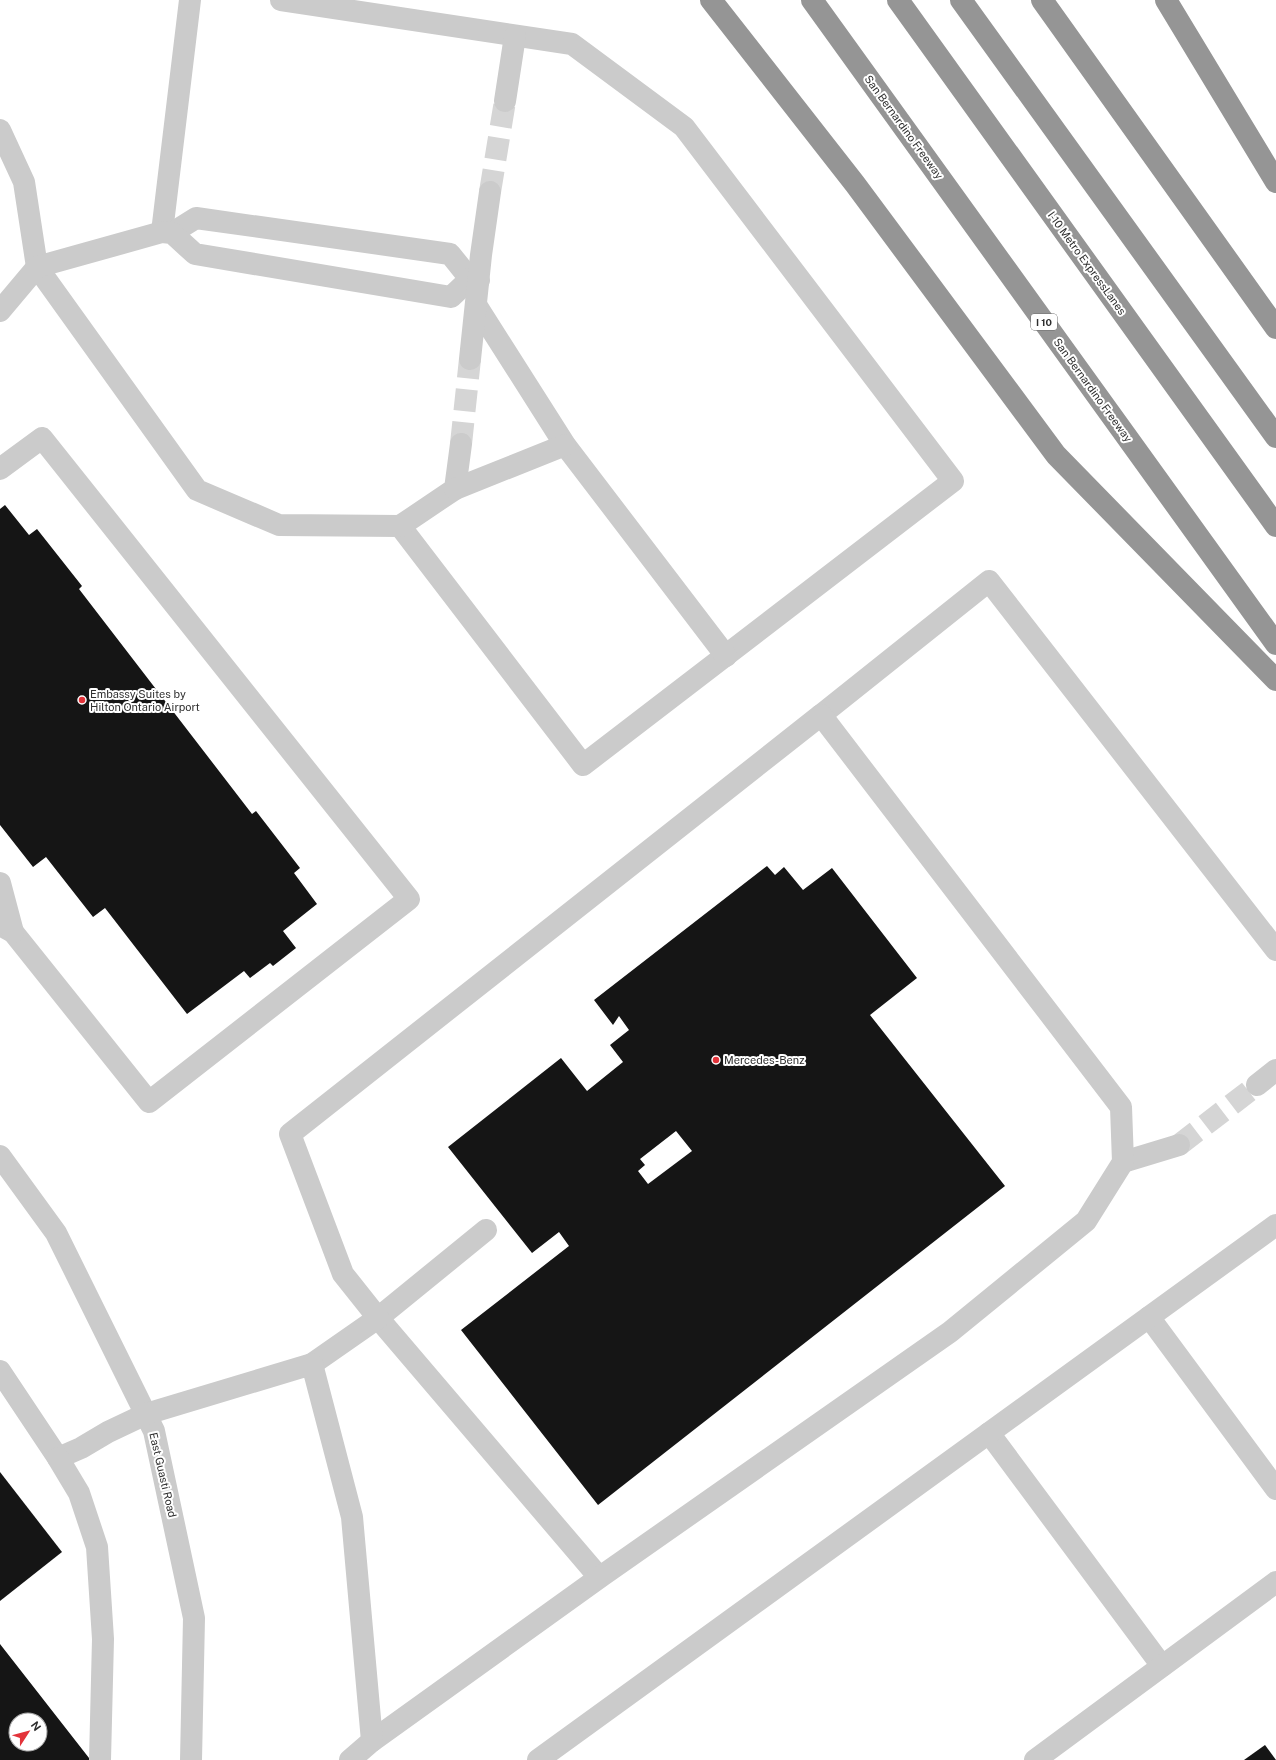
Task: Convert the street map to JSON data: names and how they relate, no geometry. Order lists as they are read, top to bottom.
{
  "streets": {
    "highway": ["San Bernardino Freeway", "I-10 Metro ExpressLanes", "I 10"],
    "street": ["East Guasti Road"]
  },
  "places": ["Embassy Suites by Hilton Ontario Airport", "Mercedes-Benz"],
  "north": "top right"
}
